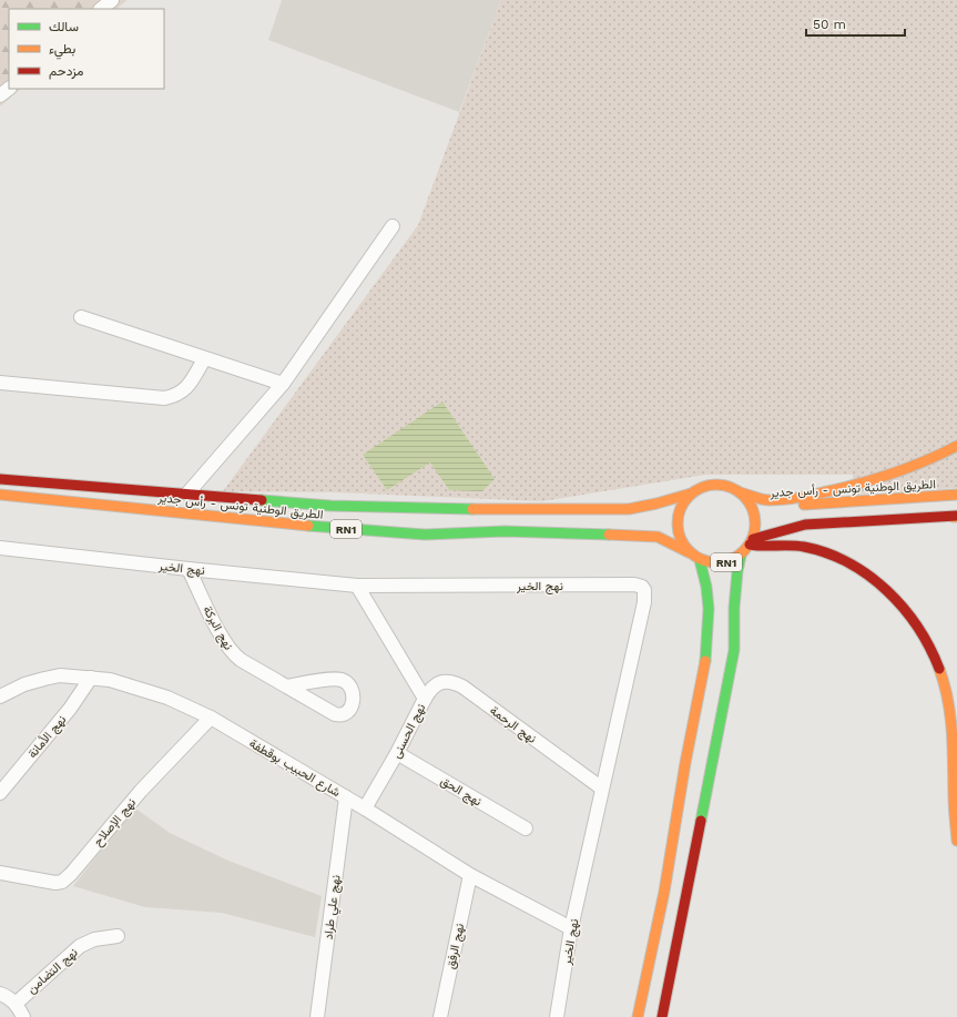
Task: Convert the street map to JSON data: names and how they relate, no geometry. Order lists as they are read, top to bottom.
{
  "streets": {
    "main road": ["الطريق الوطنية تونس - رأس جدير", "RN1"],
    "street": [
      "نهج الخير",
      "نهج البركة",
      "نهج الرحمة",
      "نهج الحسنى",
      "نهج الأمانة",
      "شارع الحبيب بوقطفة",
      "نهج الحق",
      "نهج الإصلاح",
      "نهج علي طراد",
      "نهج الرفق",
      "نهج التضامن"
    ]
  },
  "crossings": [
    ["الطريق الوطنية تونس - رأس جدير", "RN1"],
    ["نهج الخير", "نهج البركة"],
    ["نهج الخير", "نهج الرحمة"],
    ["نهج الخير", "نهج الحسنى"],
    ["نهج الخير", "شارع الحبيب بوقطفة"],
    ["نهج الرحمة", "نهج الحسنى"],
    ["نهج الحسنى", "شارع الحبيب بوقطفة"],
    ["نهج الحسنى", "نهج الحق"],
    ["نهج الأمانة", "شارع الحبيب بوقطفة"],
    ["شارع الحبيب بوقطفة", "نهج الإصلاح"],
    ["شارع الحبيب بوقطفة", "نهج علي طراد"],
    ["شارع الحبيب بوقطفة", "نهج الرفق"]
  ],
  "legend": ["سالك", "بطيء", "مزدحم"],
  "scale_bar": "50 m"
}
